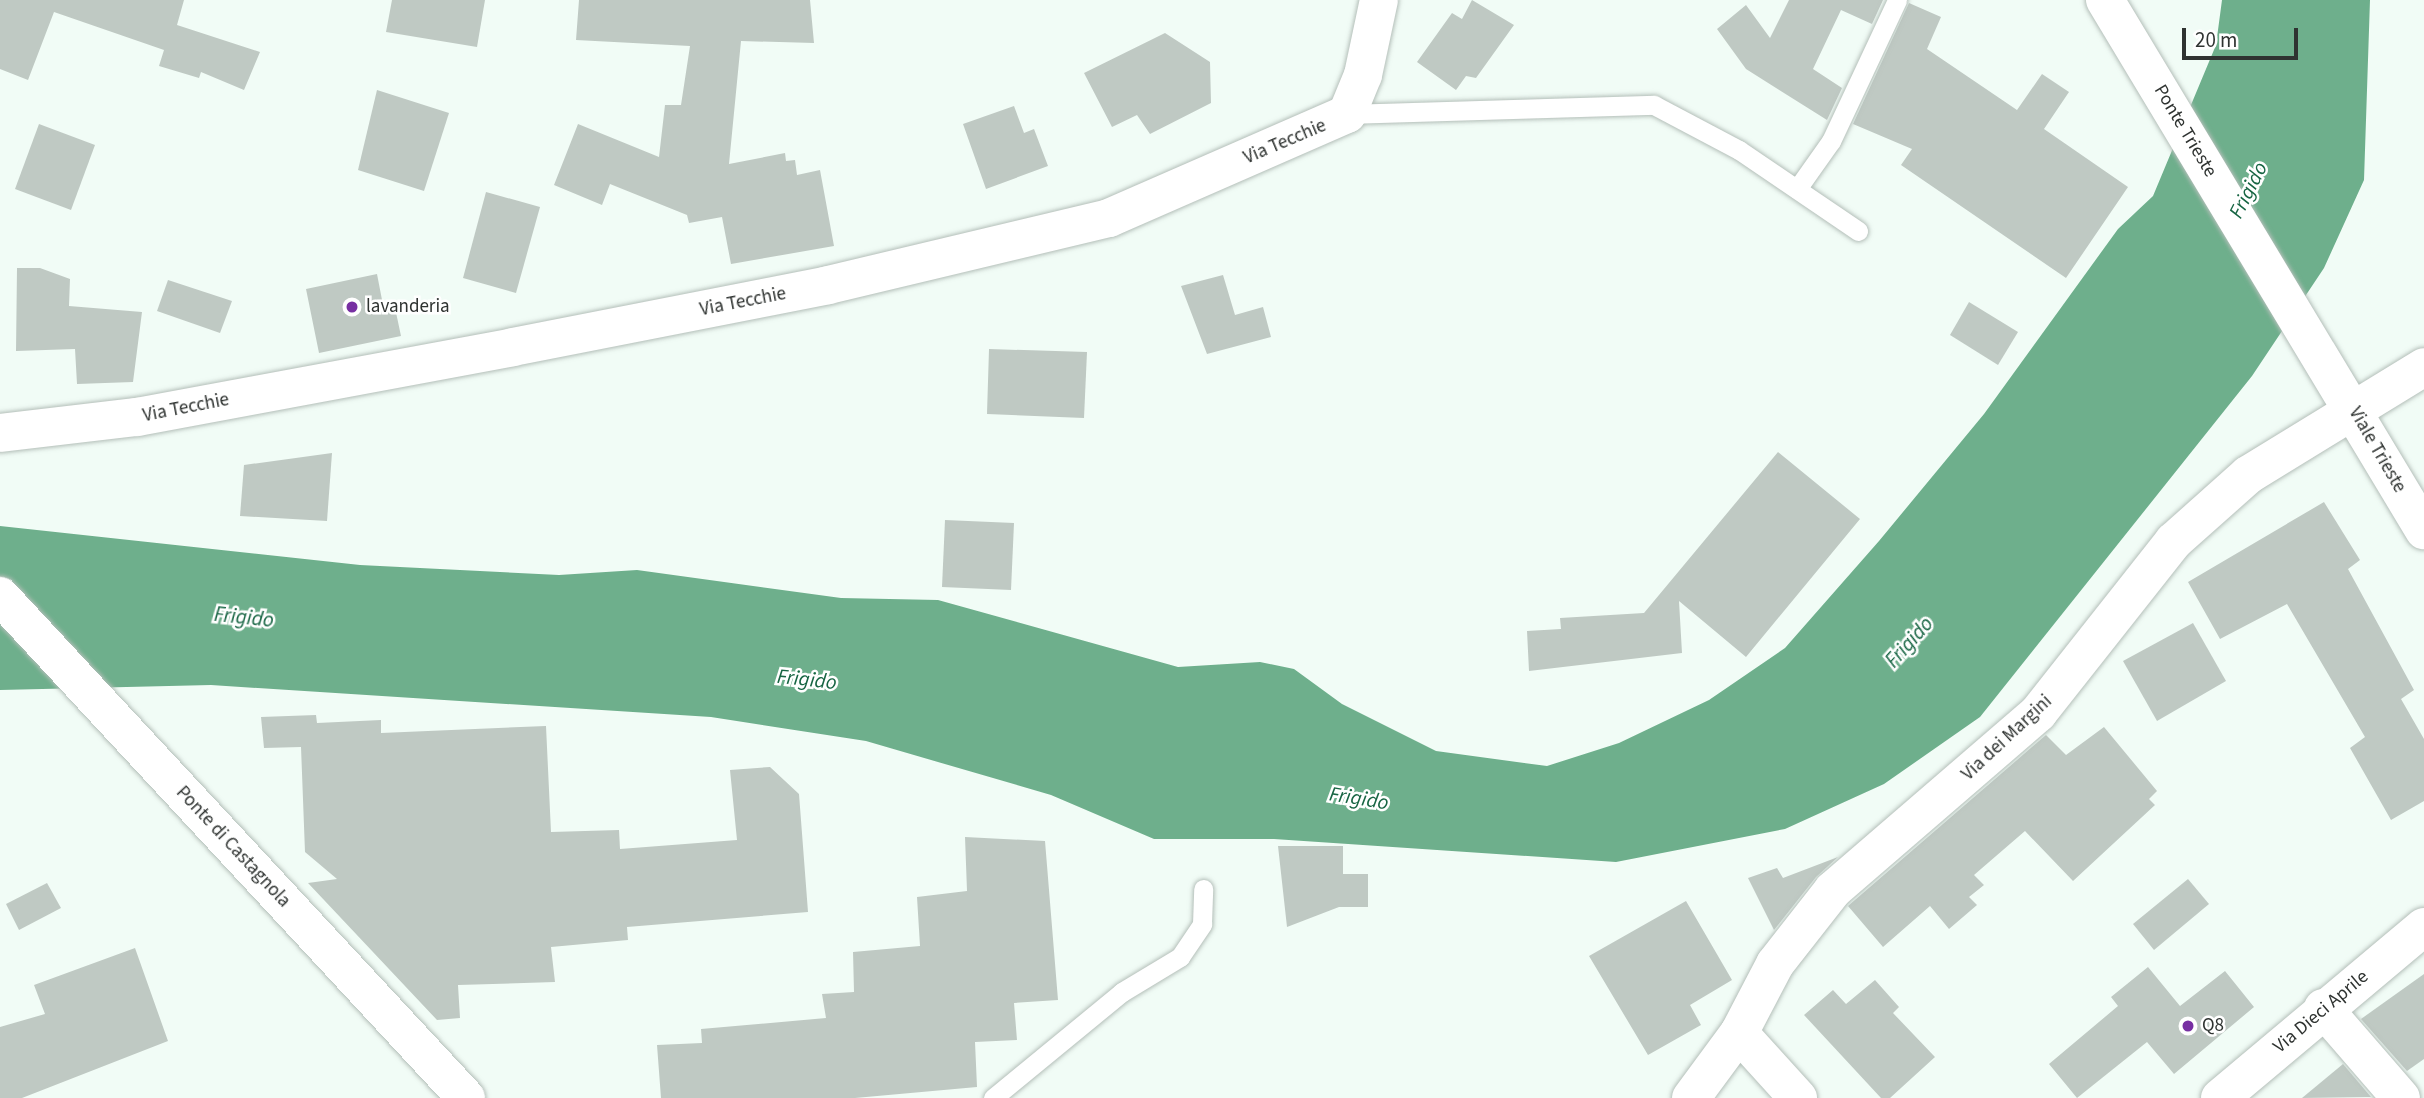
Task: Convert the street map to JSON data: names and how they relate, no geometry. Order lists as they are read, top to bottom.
{
  "streets": {
    "street": [
      "Ponte Trieste",
      "Via Tecchie",
      "Viale Trieste",
      "Via dei Margini",
      "Ponte di Castagnola",
      "Via Dieci Aprile"
    ]
  },
  "crossings": [
    ["Ponte Trieste", "Viale Trieste"],
    ["Viale Trieste", "Via dei Margini"]
  ],
  "water": ["Frigido"],
  "places": ["lavanderia", "Q8"],
  "scale_bar": "20 m"
}
